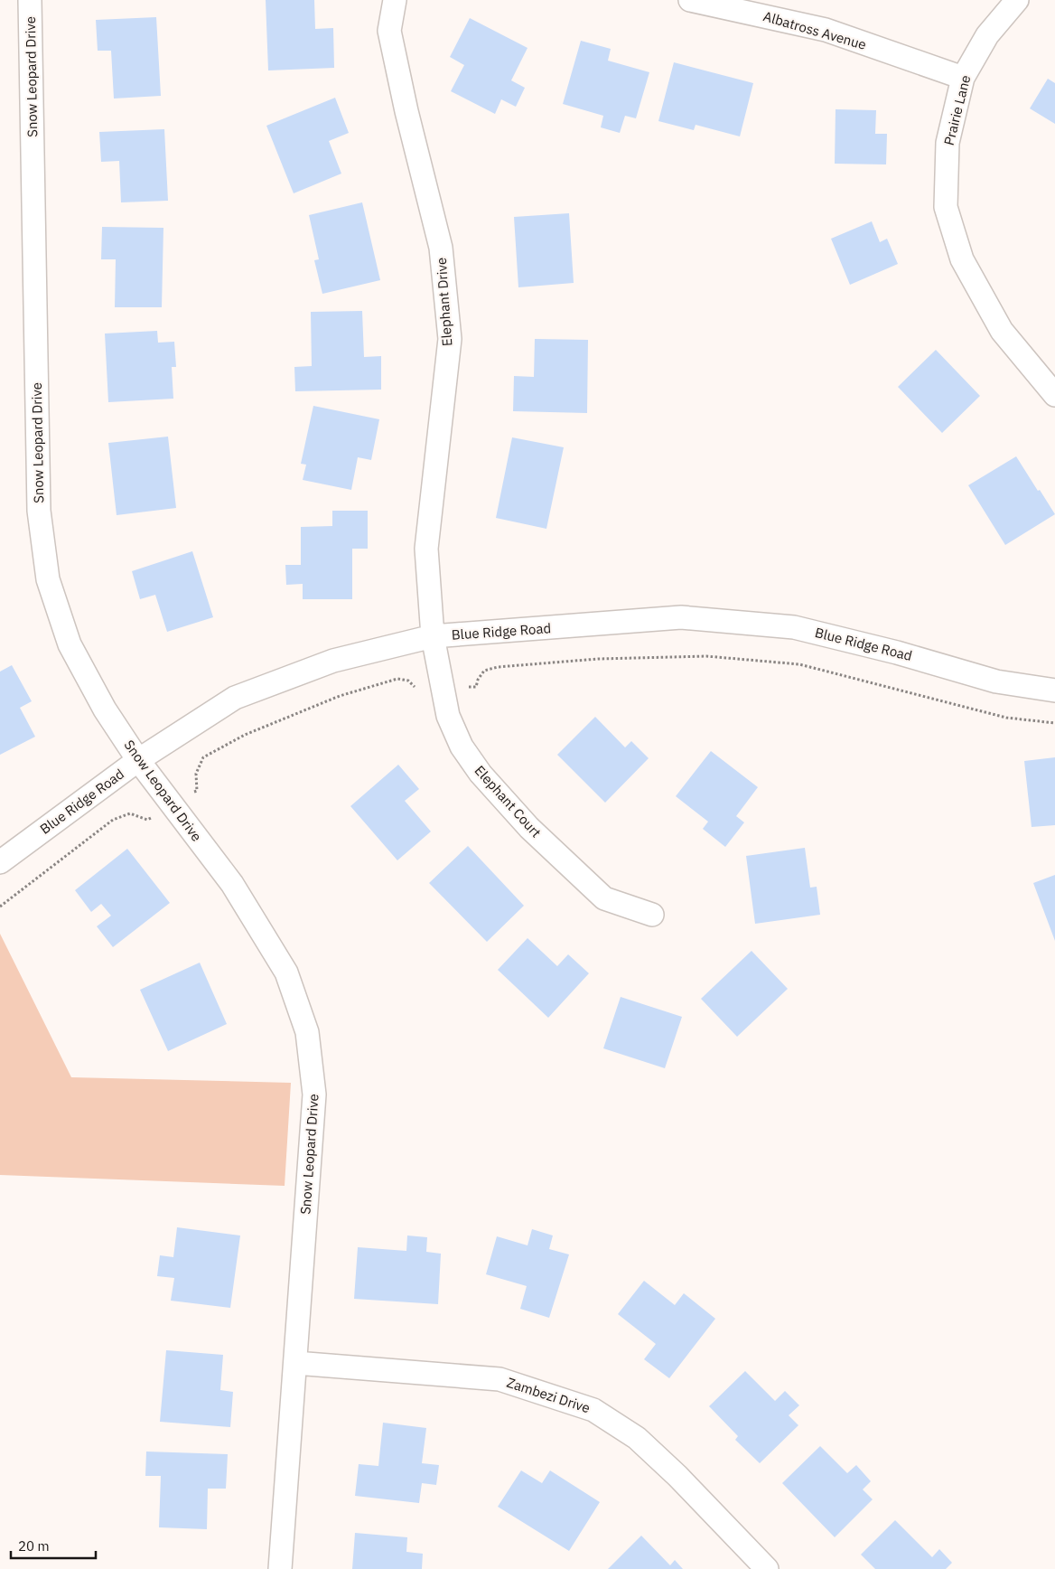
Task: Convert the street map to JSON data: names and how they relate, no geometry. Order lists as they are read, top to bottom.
{
  "streets": {
    "street": [
      "Albatross Avenue",
      "Snow Leopard Drive",
      "Prairie Lane",
      "Elephant Drive",
      "Blue Ridge Road",
      "Elephant Court",
      "Zambezi Drive"
    ]
  },
  "crossings": [
    ["Albatross Avenue", "Prairie Lane"],
    ["Snow Leopard Drive", "Blue Ridge Road"],
    ["Snow Leopard Drive", "Zambezi Drive"],
    ["Elephant Drive", "Blue Ridge Road"],
    ["Elephant Drive", "Elephant Court"],
    ["Blue Ridge Road", "Elephant Court"]
  ],
  "scale_bar": "20 m"
}
